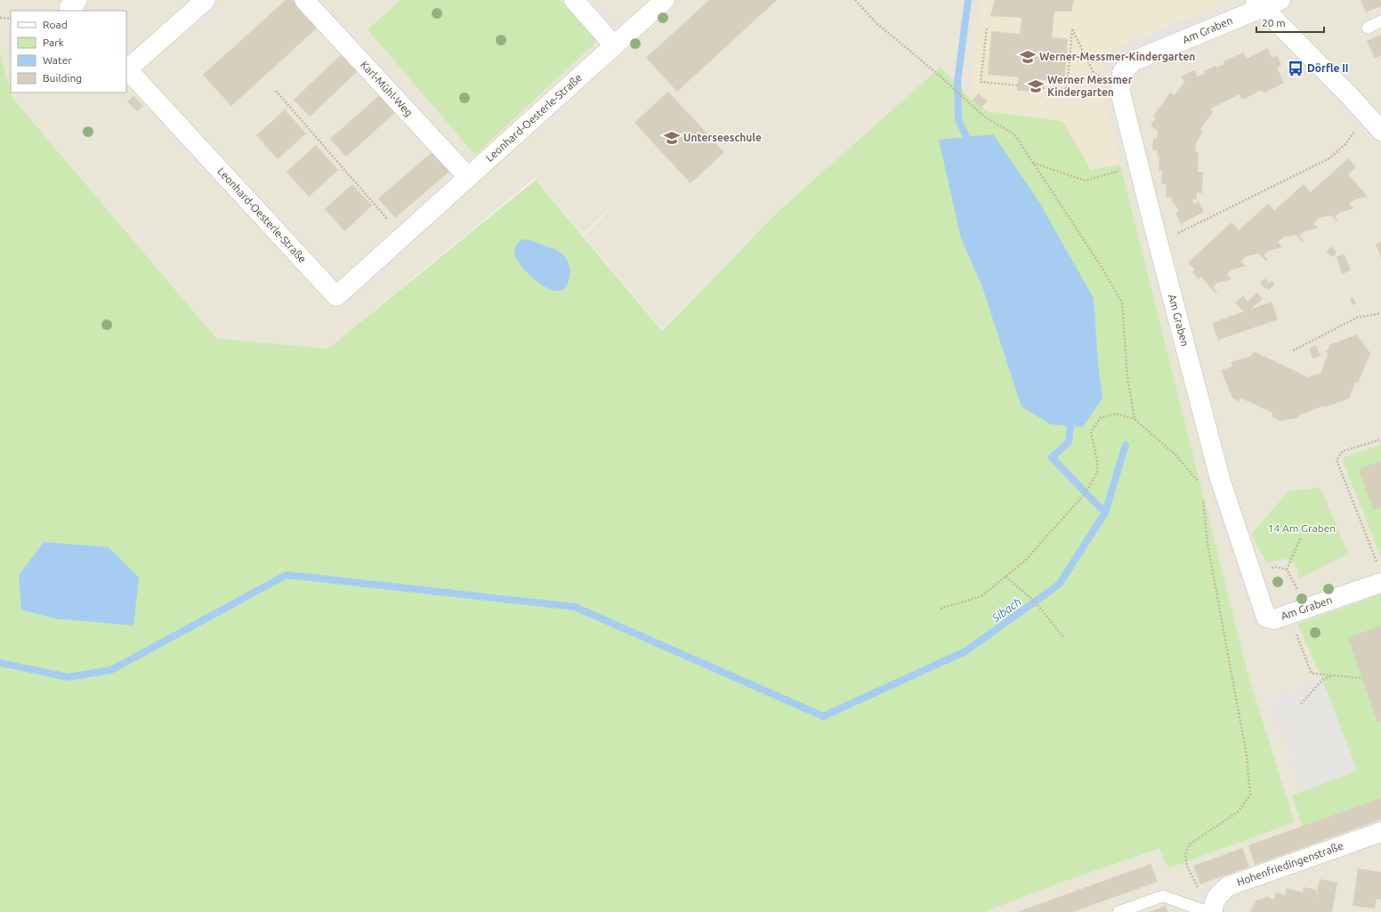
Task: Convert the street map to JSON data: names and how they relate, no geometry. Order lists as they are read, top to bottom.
{
  "streets": {
    "street": [
      "Am Graben",
      "Karl-Mühl-Weg",
      "Leonhard-Oesterle-Straße",
      "Hohenfriedingenstraße"
    ]
  },
  "crossings": [
    ["Karl-Mühl-Weg", "Leonhard-Oesterle-Straße"]
  ],
  "water": ["Sibach"],
  "parks": ["14 Am Graben"],
  "places": {
    "school or university": ["Werner-Messmer-Kindergarten", "Werner Messmer Kindergarten", "Unterseeschule"],
    "bus stop": ["Dörfle II"]
  },
  "legend": [
    "Road",
    "Park",
    "Water",
    "Building"
  ],
  "scale_bar": "20 m"
}
